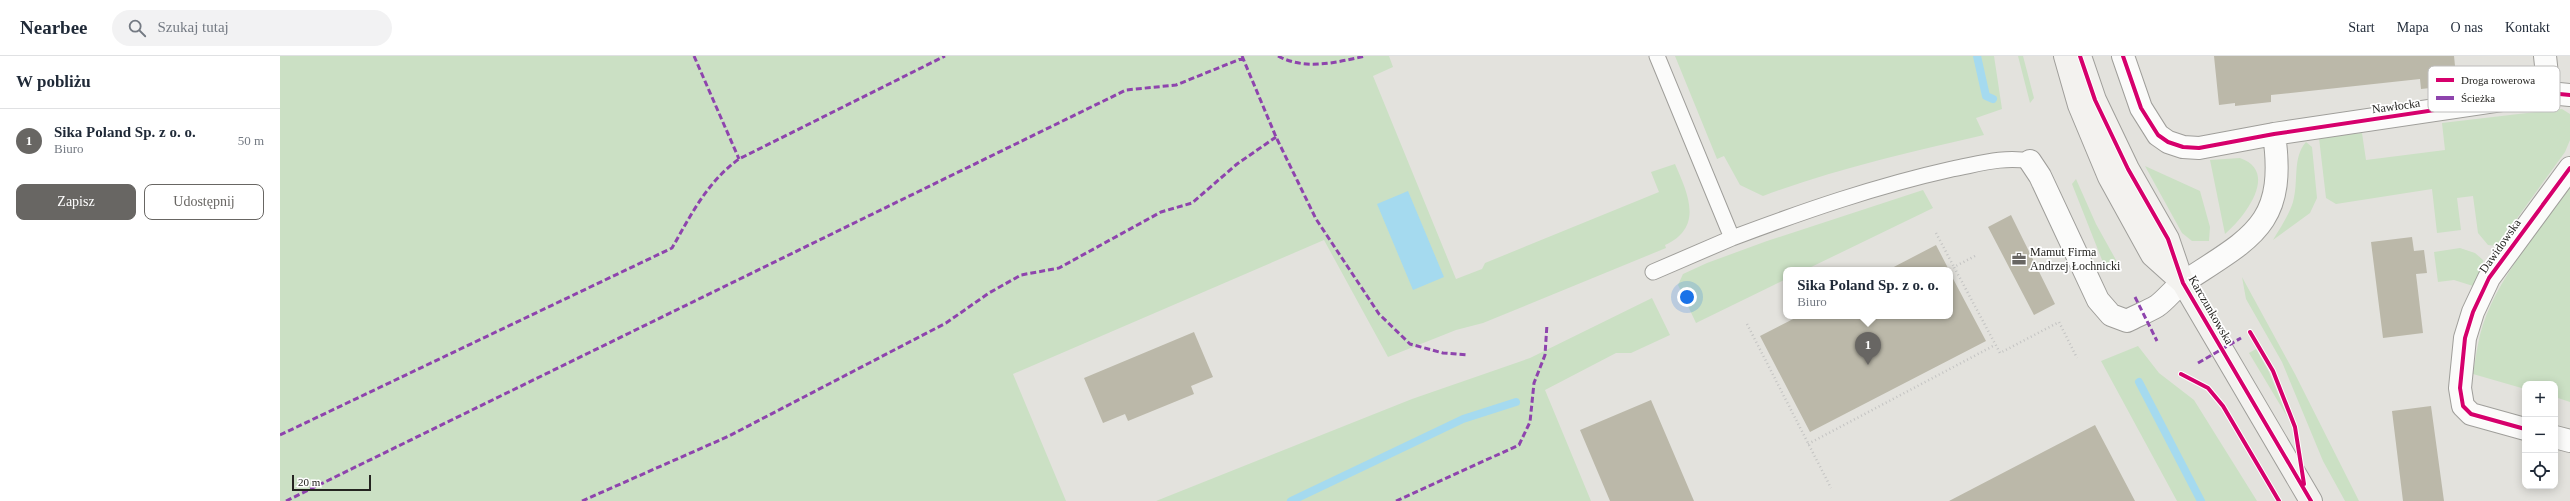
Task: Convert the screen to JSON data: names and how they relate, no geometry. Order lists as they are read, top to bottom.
{
  "streets": {
    "street": ["Nawłocka", "Dawidowska", "Karczunkowska"]
  },
  "places": {
    "office": ["Mamut Firma Andrzej Łochnicki"]
  },
  "legend": ["Droga rowerowa", "Ścieżka"],
  "scale_bar": "20 m",
  "page": {
    "header": "Nearbee",
    "search": "Szukaj tutaj",
    "nav": [
      "Start",
      "Mapa",
      "O nas",
      "Kontakt"
    ],
    "heading": "W pobliżu",
    "list": [
      {
        "mark": "1",
        "name": "Sika Poland Sp. z o. o.",
        "note": "Biuro",
        "value": "50 m"
      }
    ],
    "buttons": ["Zapisz", "Udostępnij"],
    "popup": ["Sika Poland Sp. z o. o.", "Biuro"],
    "pins": "1",
    "map_buttons": ["+", "−"],
    "scale": "20 m"
  }
}
